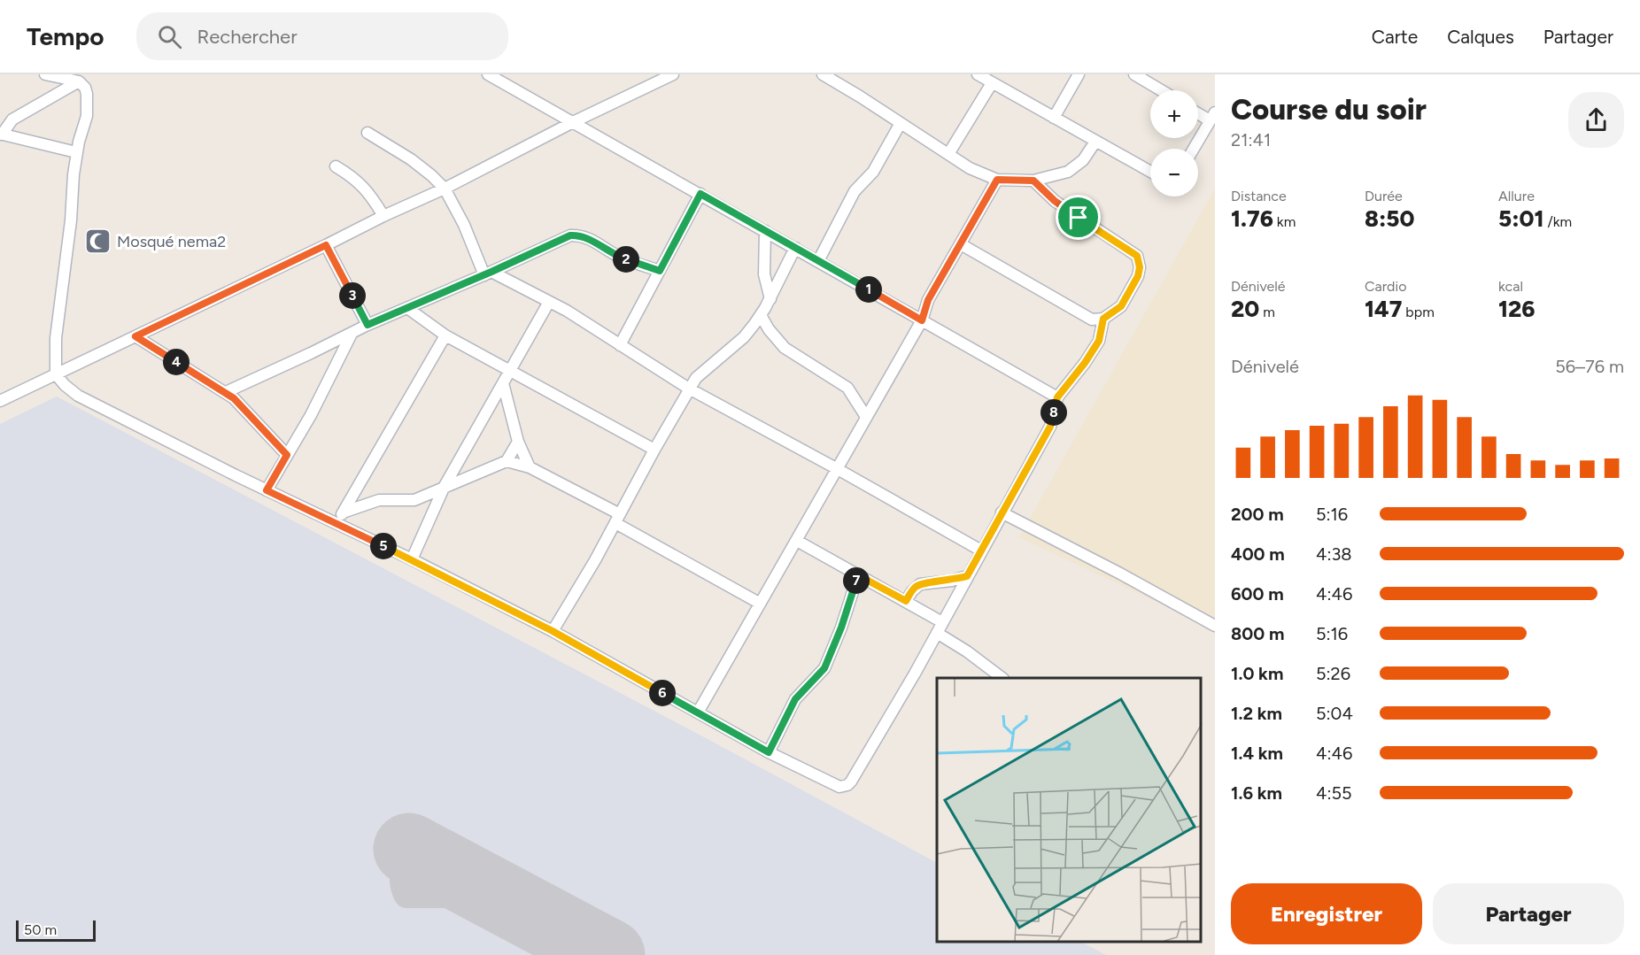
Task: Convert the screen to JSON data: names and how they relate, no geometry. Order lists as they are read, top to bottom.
{
  "places": {
    "mosque": ["Mosqué nema2"]
  },
  "scale_bar": "50 m",
  "page": {
    "header": "Tempo",
    "search": "Rechercher",
    "nav": ["Carte", "Calques", "Partager"],
    "heading": ["Course du soir", "21:41"],
    "map_buttons": ["+", "−"],
    "stats": [
      ["Distance", "1.76 km"],
      ["Durée", "8:50"],
      ["Allure", "5:01 /km"],
      ["Dénivelé", "20 m"],
      ["Cardio", "147 bpm"],
      ["kcal", "126"]
    ],
    "pins": [
      "2",
      "1",
      "3",
      "4",
      "8",
      "5",
      "7",
      "6"
    ],
    "chart": ["Dénivelé", "56–76 m"],
    "list": [
      {
        "name": "200 m",
        "note": "5:16"
      },
      {
        "name": "400 m",
        "note": "4:38"
      },
      {
        "name": "600 m",
        "note": "4:46"
      },
      {
        "name": "800 m",
        "note": "5:16"
      },
      {
        "name": "1.0 km",
        "note": "5:26"
      },
      {
        "name": "1.2 km",
        "note": "5:04"
      },
      {
        "name": "1.4 km",
        "note": "4:46"
      },
      {
        "name": "1.6 km",
        "note": "4:55"
      }
    ],
    "buttons": ["Enregistrer", "Partager"],
    "scale": "50 m"
  }
}
